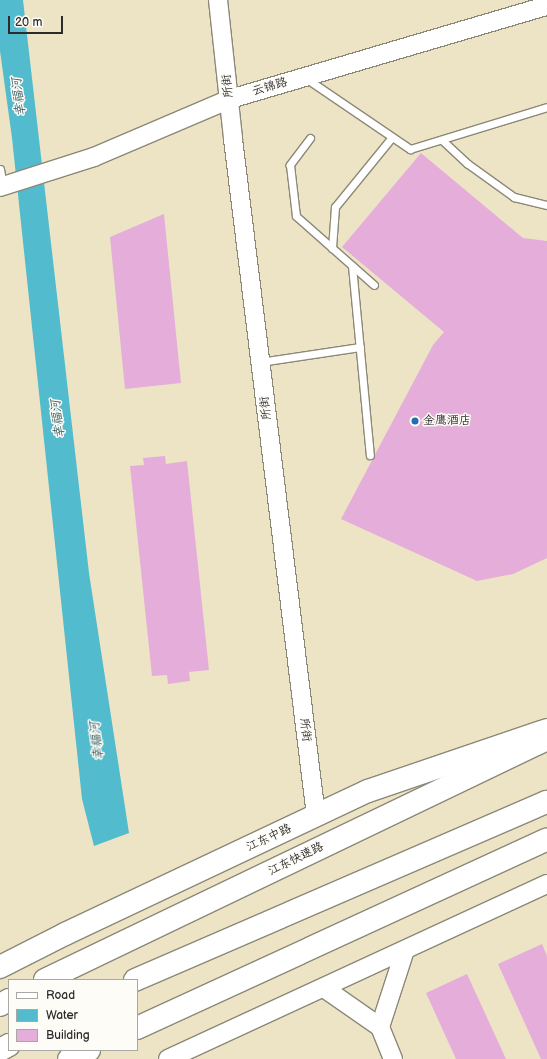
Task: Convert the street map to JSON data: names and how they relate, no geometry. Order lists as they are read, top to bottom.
{
  "streets": {
    "main road": ["江东中路", "江东快速路"],
    "street": ["所街", "云锦路"]
  },
  "crossings": [
    ["所街", "云锦路"],
    ["所街", "江东中路"]
  ],
  "water": ["幸福河"],
  "places": ["金鹰酒店"],
  "legend": ["Road", "Water", "Building"],
  "scale_bar": "20 m"
}
